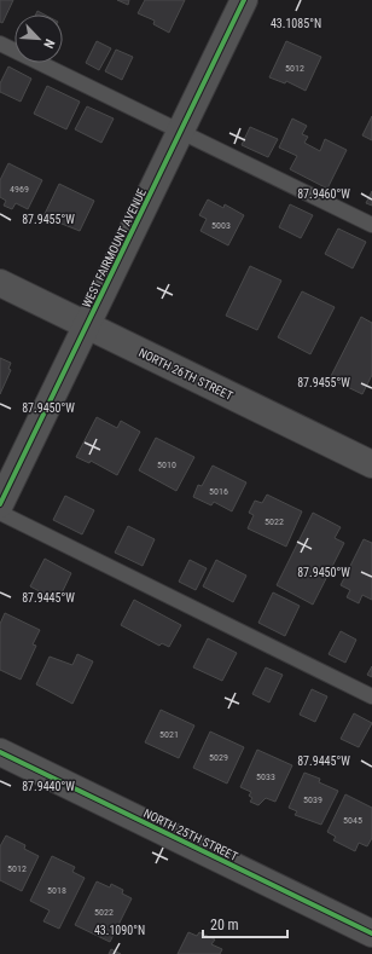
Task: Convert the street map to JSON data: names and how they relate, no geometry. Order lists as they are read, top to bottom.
{
  "streets": {
    "street": ["WEST FAIRMOUNT AVENUE", "NORTH 26TH STREET", "NORTH 25TH STREET"]
  },
  "crossings": [
    ["WEST FAIRMOUNT AVENUE", "NORTH 26TH STREET"]
  ],
  "house_numbers": [
    "5012",
    "4969",
    "5003",
    "5010",
    "5016",
    "5022",
    "5021",
    "5029",
    "5033",
    "5039",
    "5045",
    "5012",
    "5018",
    "5022"
  ],
  "scale_bar": "20 m",
  "north": "bottom right",
  "coordinates": [
    "43.1085°N",
    "87.9460°W",
    "87.9455°W",
    "87.9450°W",
    "87.9445°W",
    "87.9440°W",
    "43.1090°N"
  ]
}
